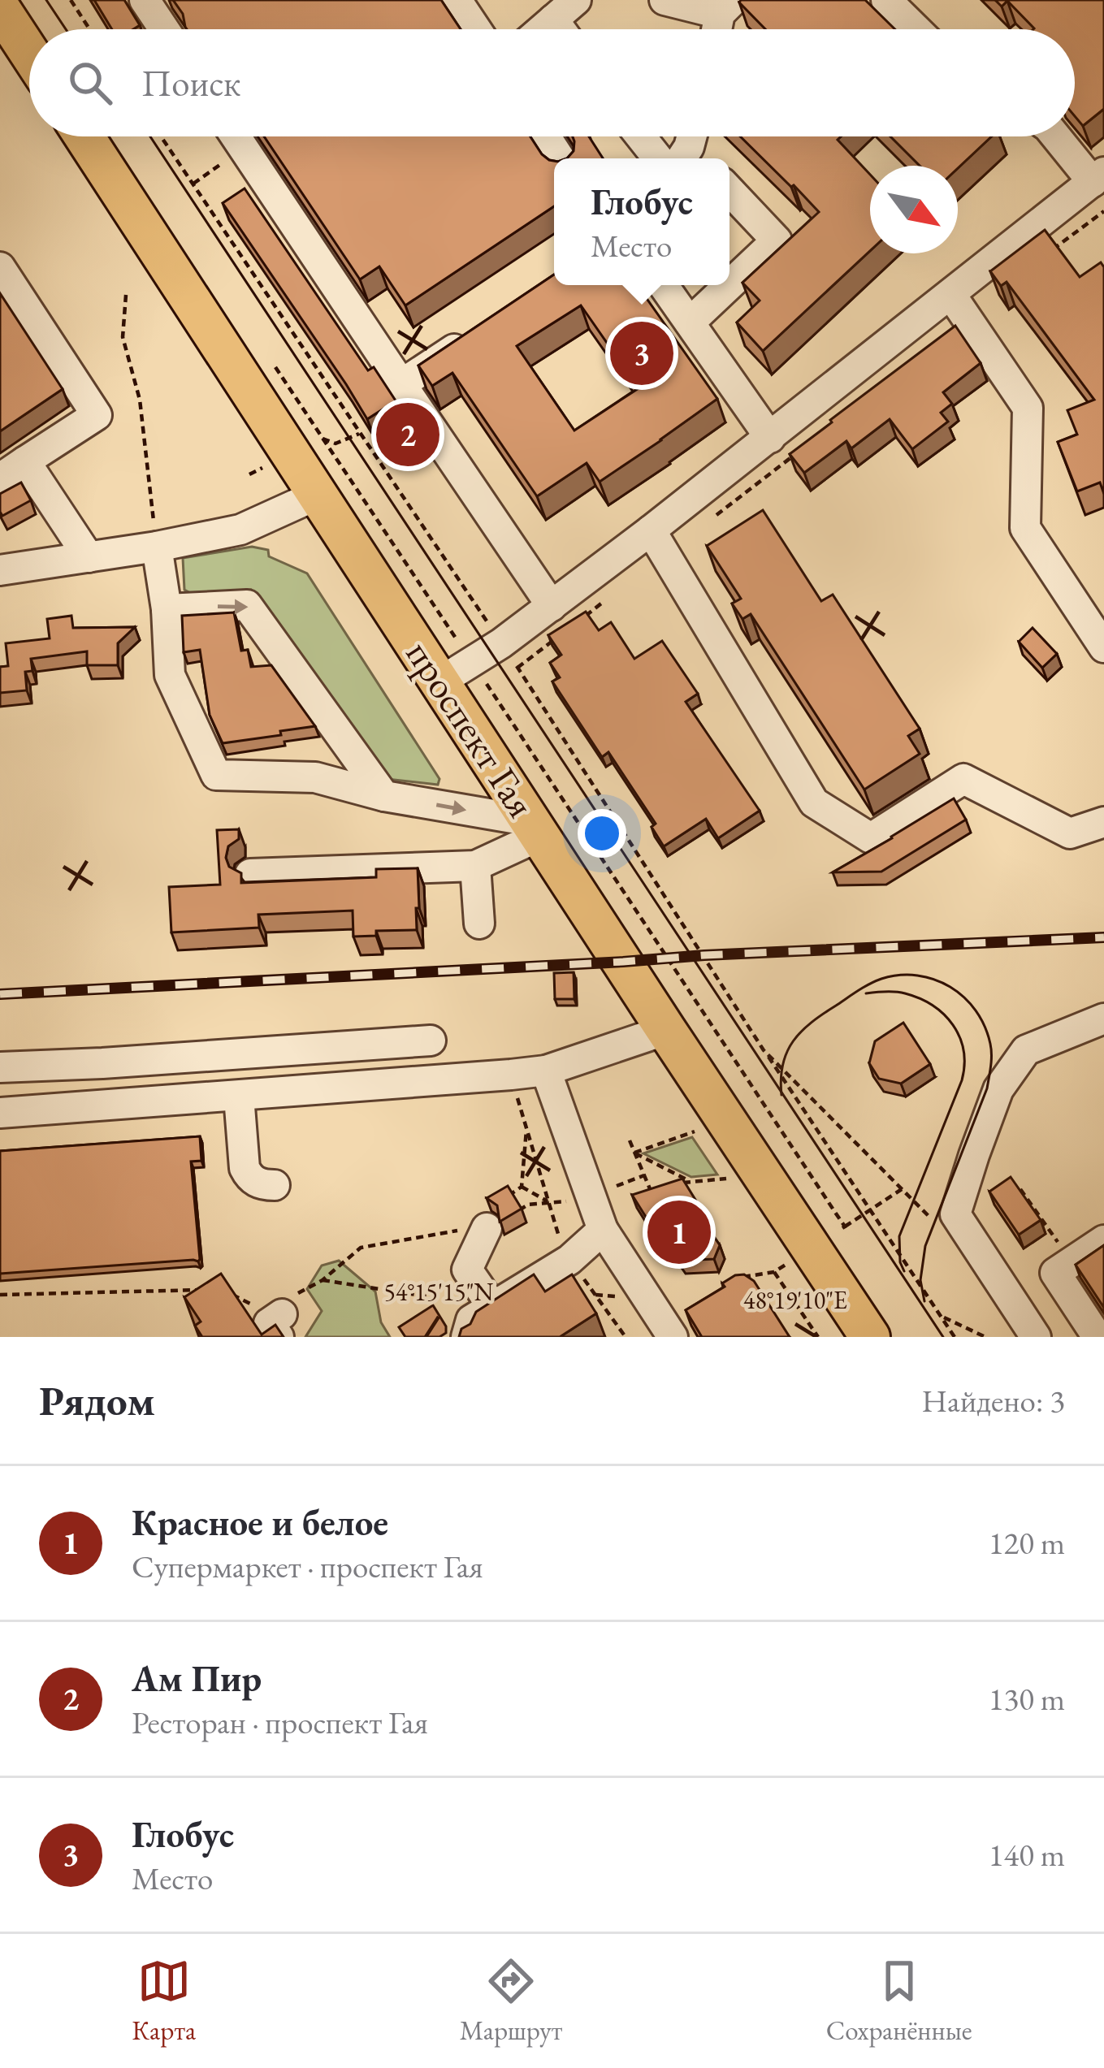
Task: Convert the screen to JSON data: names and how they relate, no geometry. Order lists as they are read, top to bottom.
{
  "streets": {
    "main road": ["проспект Гая"]
  },
  "north": "bottom right",
  "page": {
    "search": "Поиск",
    "popup": ["Глобус", "Место"],
    "pins": ["3", "2", "1"],
    "heading": ["Рядом", "Найдено: 3"],
    "list": [
      {
        "mark": "1",
        "name": "Красное и белое",
        "note": "Супермаркет · проспект Гая",
        "value": "120 m"
      },
      {
        "mark": "2",
        "name": "Ам Пир",
        "note": "Ресторан · проспект Гая",
        "value": "130 m"
      },
      {
        "mark": "3",
        "name": "Глобус",
        "note": "Место",
        "value": "140 m"
      }
    ],
    "nav": ["Карта", "Маршрут", "Сохранённые"]
  },
  "coordinates": ["54°15'15\"N", "48°19'10\"E"]
}
